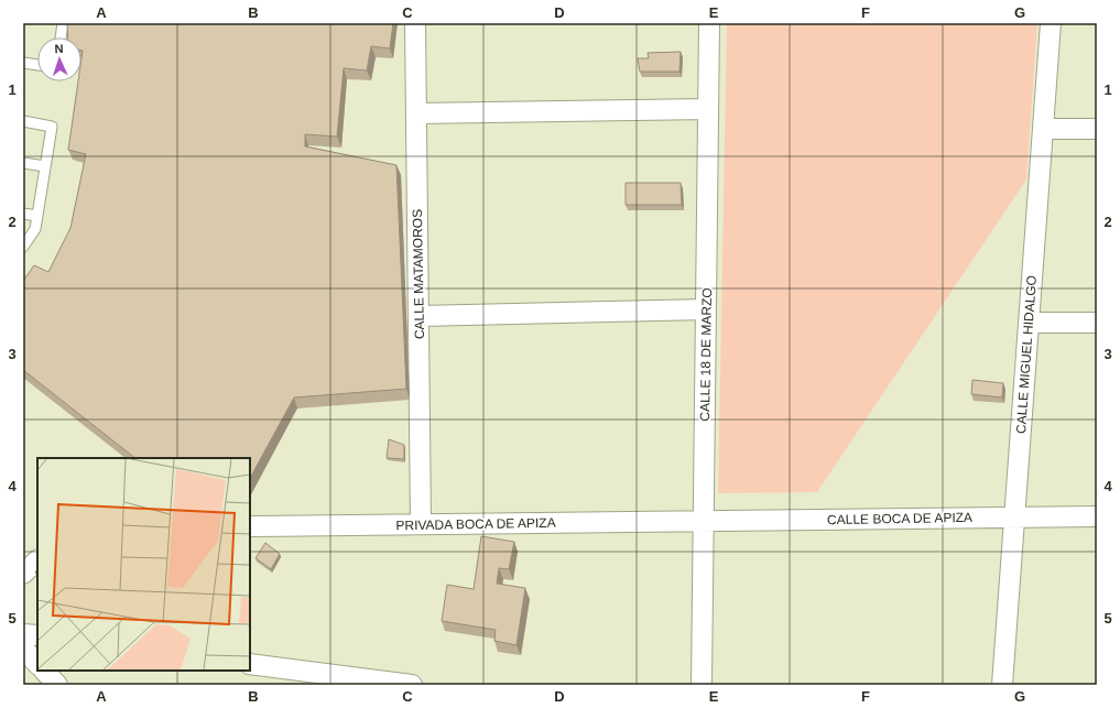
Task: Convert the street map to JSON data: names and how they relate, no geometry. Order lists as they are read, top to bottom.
{
  "streets": {
    "street": [
      "CALLE MATAMOROS",
      "CALLE 18 DE MARZO",
      "CALLE MIGUEL HIDALGO",
      "CALLE BOCA DE APIZA",
      "PRIVADA BOCA DE APIZA"
    ]
  },
  "crossings": [
    ["CALLE MATAMOROS", "PRIVADA BOCA DE APIZA"],
    ["CALLE 18 DE MARZO", "CALLE BOCA DE APIZA"],
    ["CALLE 18 DE MARZO", "PRIVADA BOCA DE APIZA"],
    ["CALLE MIGUEL HIDALGO", "CALLE BOCA DE APIZA"],
    ["CALLE BOCA DE APIZA", "PRIVADA BOCA DE APIZA"]
  ],
  "north": "top",
  "grid": {
    "columns": [
      "A",
      "B",
      "C",
      "D",
      "E",
      "F",
      "G"
    ],
    "rows": [
      "1",
      "2",
      "3",
      "4",
      "5"
    ]
  }
}
